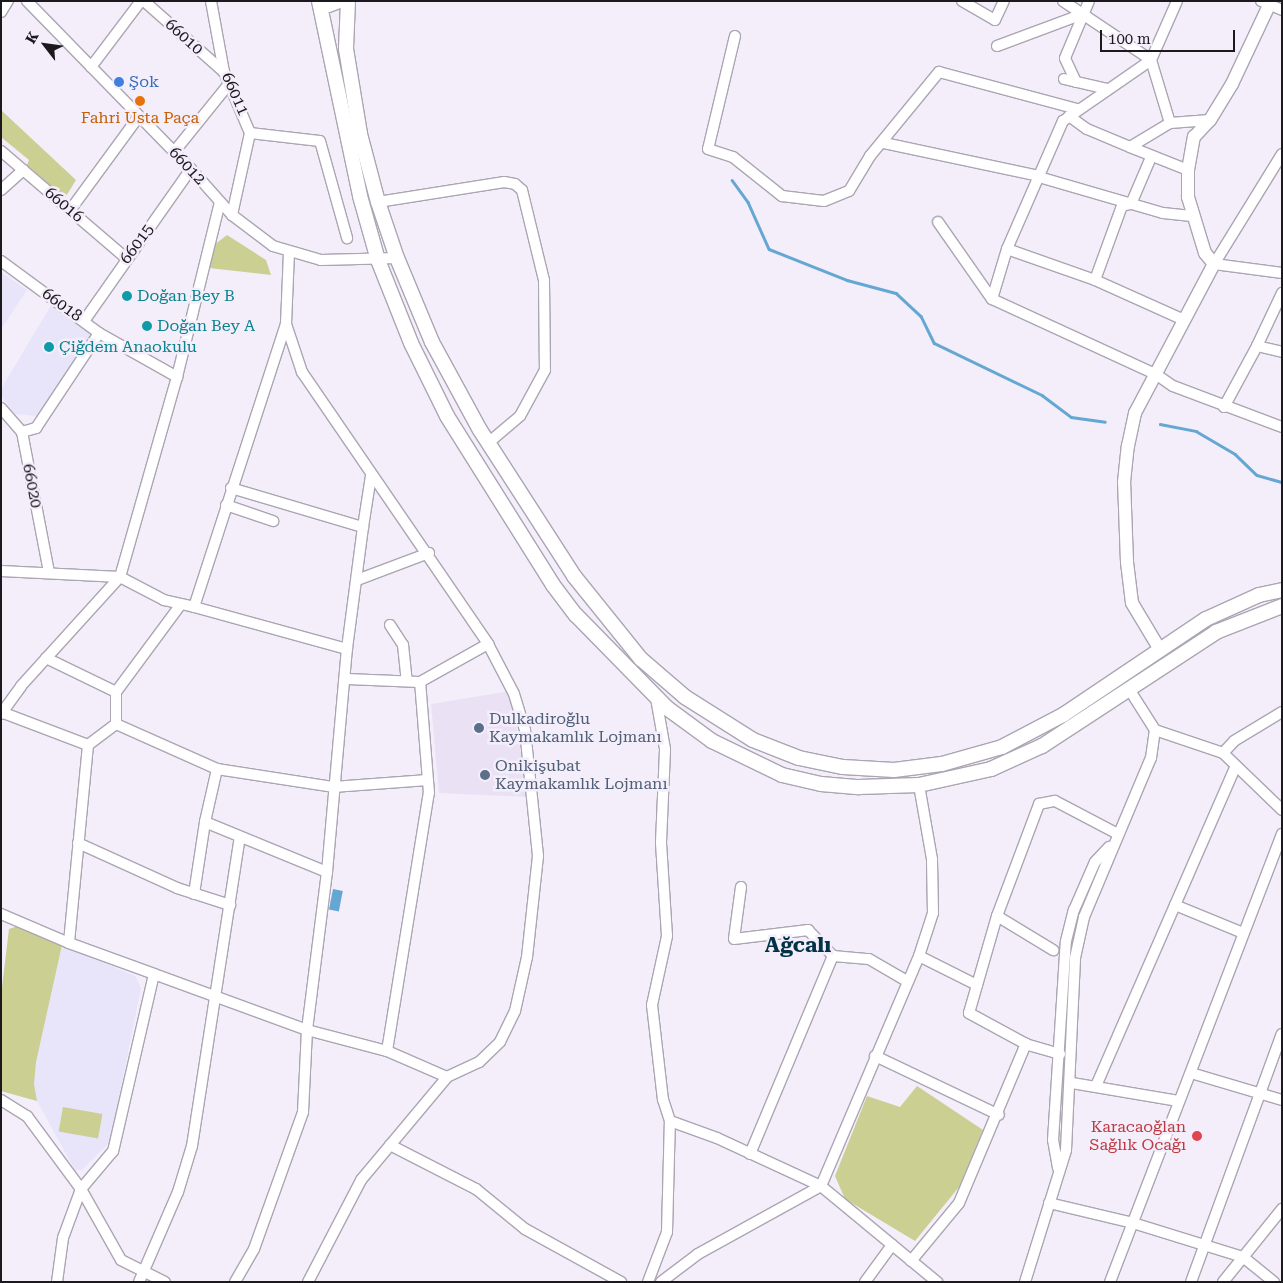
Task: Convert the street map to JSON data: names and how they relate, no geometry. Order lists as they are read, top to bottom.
{
  "streets": {
    "street": [
      "66010",
      "66011",
      "66012",
      "66016",
      "66015",
      "66018",
      "66020"
    ]
  },
  "crossings": [
    ["66010", "66011"],
    ["66011", "66012"],
    ["66012", "66015"],
    ["66016", "66015"],
    ["66015", "66018"]
  ],
  "districts": ["Ağcalı"],
  "places": [
    "Şok",
    "Fahri Usta Paça",
    "Doğan Bey B",
    "Doğan Bey A",
    "Çiğdem Anaokulu",
    "Dulkadiroğlu Kaymakamlık Lojmanı",
    "Onikişubat Kaymakamlık Lojmanı",
    "Karacaoğlan Sağlık Ocağı"
  ],
  "scale_bar": "100 m",
  "north": "top left"
}
